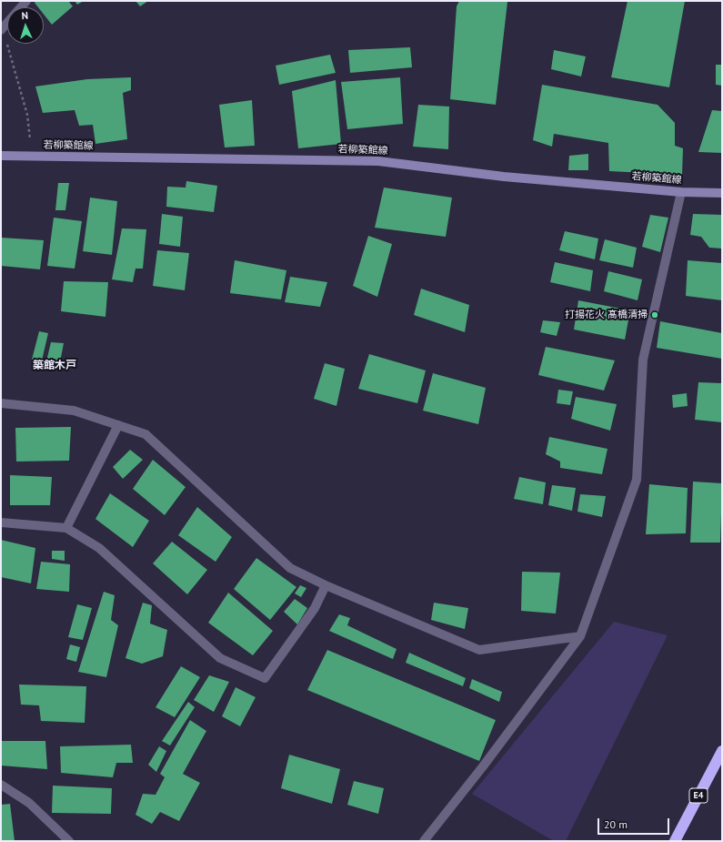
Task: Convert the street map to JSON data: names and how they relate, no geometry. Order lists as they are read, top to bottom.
{
  "streets": {
    "highway": ["E4"],
    "main road": ["若柳築館線"]
  },
  "districts": ["築館木戸"],
  "places": ["打揚花火 髙橋清掃"],
  "scale_bar": "20 m",
  "north": "top"
}
